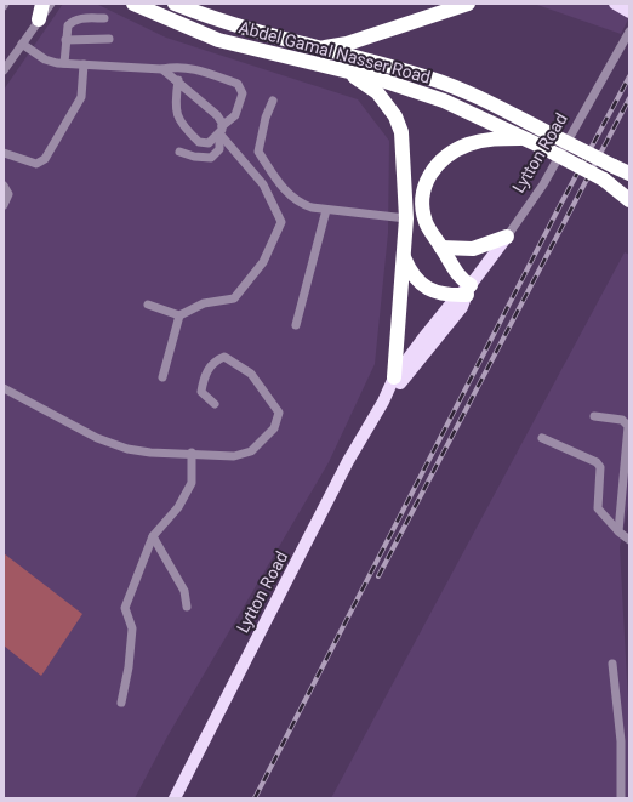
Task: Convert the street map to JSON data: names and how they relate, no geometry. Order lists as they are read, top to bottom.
{
  "streets": {
    "highway": ["Abdel Gamal Nasser Road"],
    "main road": ["Lytton Road"]
  }
}
